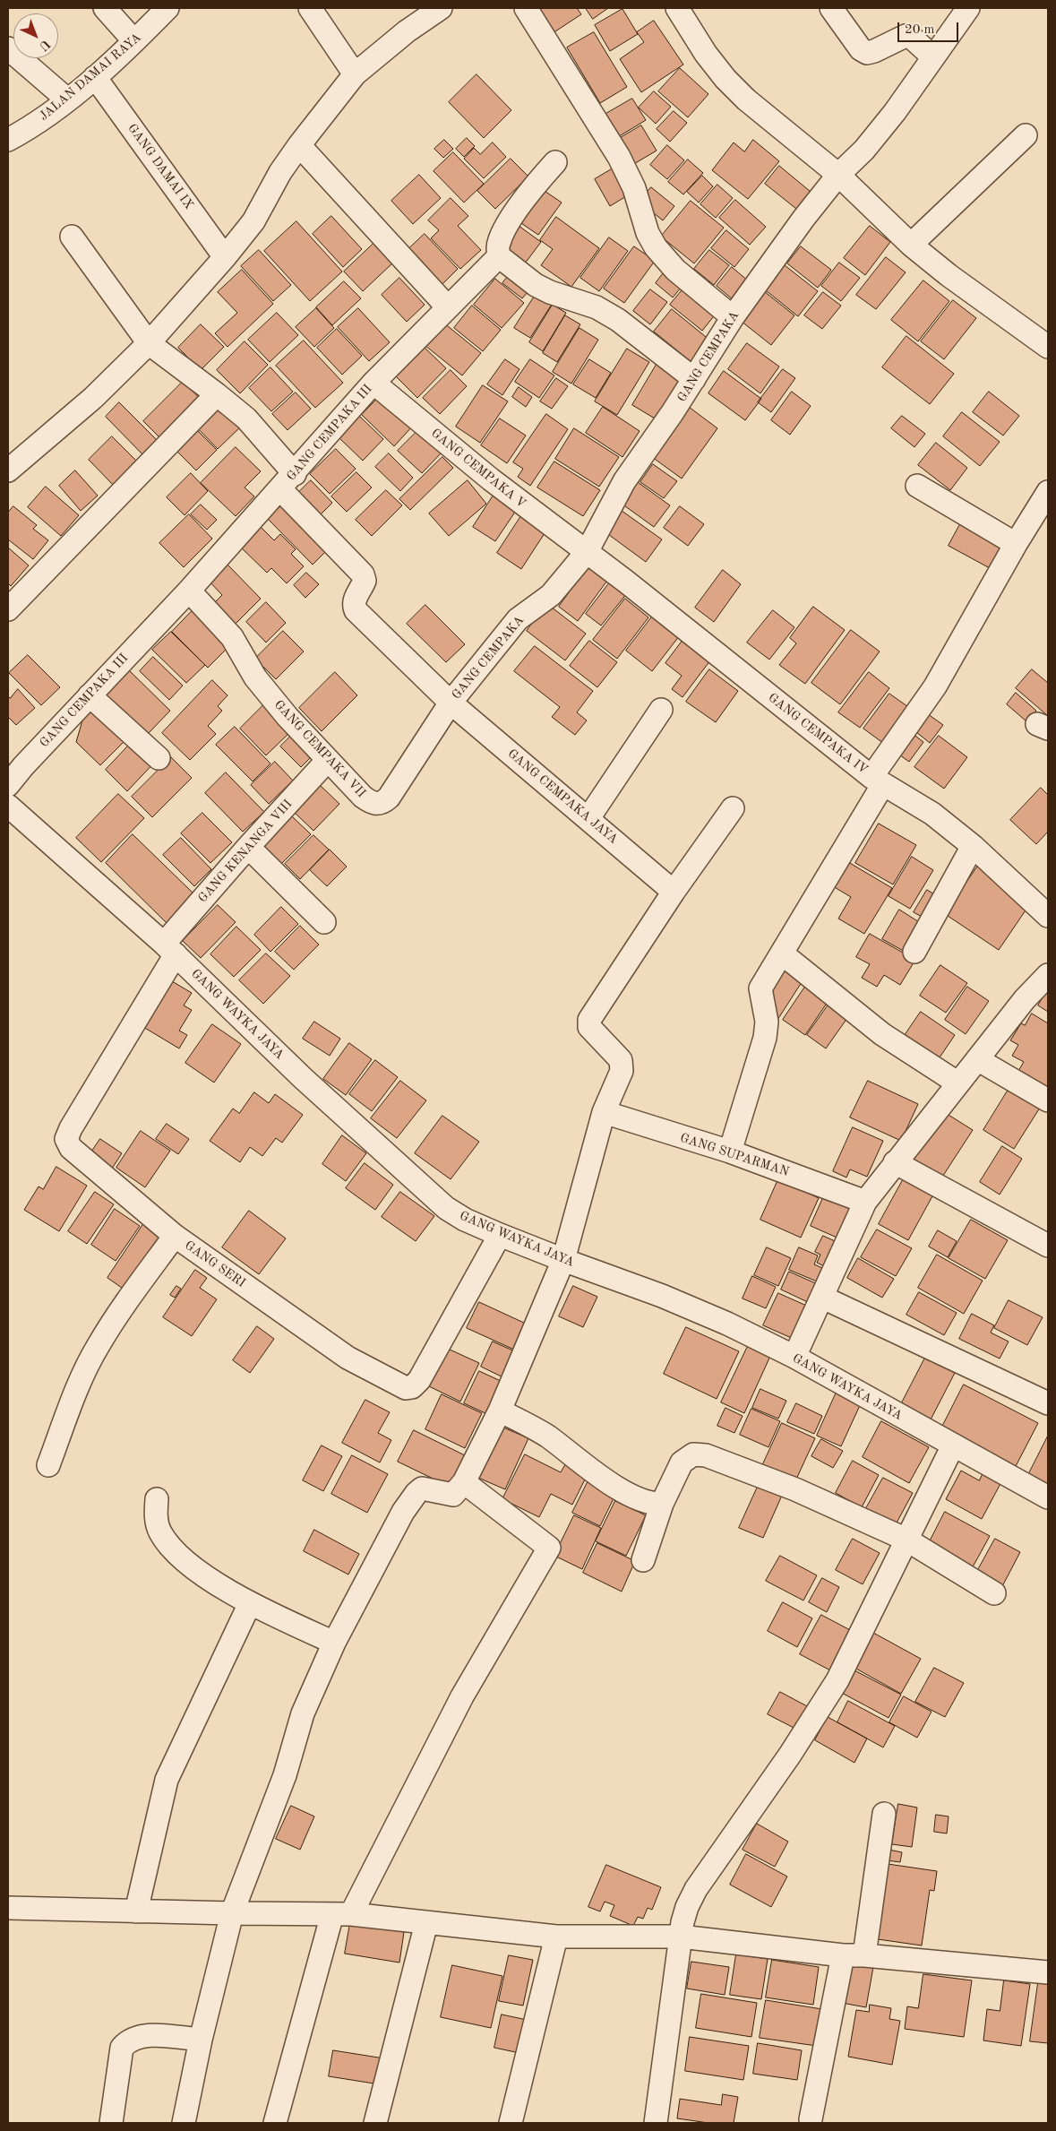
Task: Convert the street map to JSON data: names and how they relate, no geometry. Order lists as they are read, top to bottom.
{
  "streets": {
    "street": [
      "JALAN DAMAI RAYA",
      "GANG DAMAI IX",
      "GANG CEMPAKA",
      "GANG CEMPAKA III",
      "GANG CEMPAKA V",
      "GANG CEMPAKA IV",
      "GANG CEMPAKA VII",
      "GANG CEMPAKA JAYA",
      "GANG KENANGA VIII",
      "GANG WAYKA JAYA",
      "GANG SUPARMAN",
      "GANG SERI"
    ]
  },
  "crossings": [
    ["JALAN DAMAI RAYA", "GANG DAMAI IX"],
    ["GANG CEMPAKA", "GANG CEMPAKA V"],
    ["GANG CEMPAKA", "GANG CEMPAKA IV"],
    ["GANG CEMPAKA", "GANG CEMPAKA VII"],
    ["GANG CEMPAKA", "GANG CEMPAKA JAYA"],
    ["GANG CEMPAKA III", "GANG CEMPAKA V"],
    ["GANG CEMPAKA III", "GANG CEMPAKA VII"],
    ["GANG CEMPAKA III", "GANG CEMPAKA JAYA"],
    ["GANG CEMPAKA V", "GANG CEMPAKA IV"],
    ["GANG CEMPAKA VII", "GANG CEMPAKA JAYA"],
    ["GANG CEMPAKA VII", "GANG KENANGA VIII"],
    ["GANG KENANGA VIII", "GANG WAYKA JAYA"],
    ["GANG KENANGA VIII", "GANG SERI"],
    ["GANG WAYKA JAYA", "GANG SERI"]
  ],
  "scale_bar": "20 m",
  "north": "bottom right"
}
